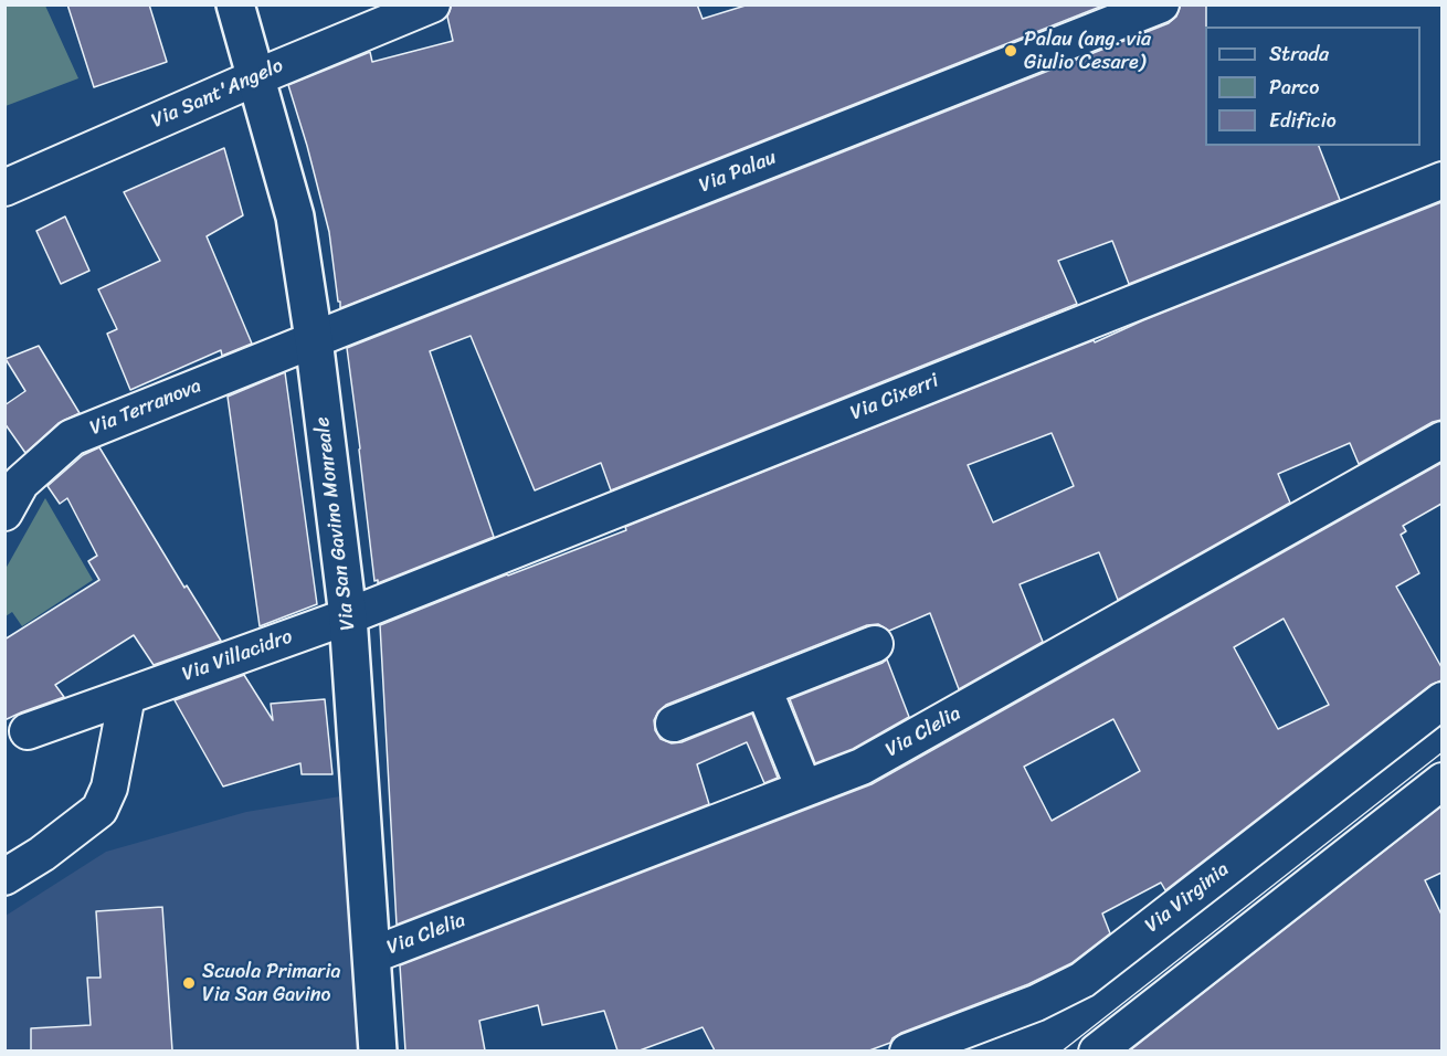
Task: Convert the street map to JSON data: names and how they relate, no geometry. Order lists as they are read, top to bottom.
{
  "streets": {
    "street": [
      "Via Sant'Angelo",
      "Via Palau",
      "Via Cixerri",
      "Via Terranova",
      "Via San Gavino Monreale",
      "Via Villacidro",
      "Via Clelia",
      "Via Virginia"
    ]
  },
  "crossings": [
    ["Via Sant'Angelo", "Via San Gavino Monreale"],
    ["Via Palau", "Via Terranova"],
    ["Via Palau", "Via San Gavino Monreale"],
    ["Via Cixerri", "Via San Gavino Monreale"],
    ["Via Cixerri", "Via Villacidro"],
    ["Via Terranova", "Via San Gavino Monreale"],
    ["Via San Gavino Monreale", "Via Villacidro"],
    ["Via San Gavino Monreale", "Via Clelia"]
  ],
  "places": ["Palau (ang. via Giulio Cesare)", "Scuola Primaria Via San Gavino"],
  "legend": ["Strada", "Parco", "Edificio"]
}
